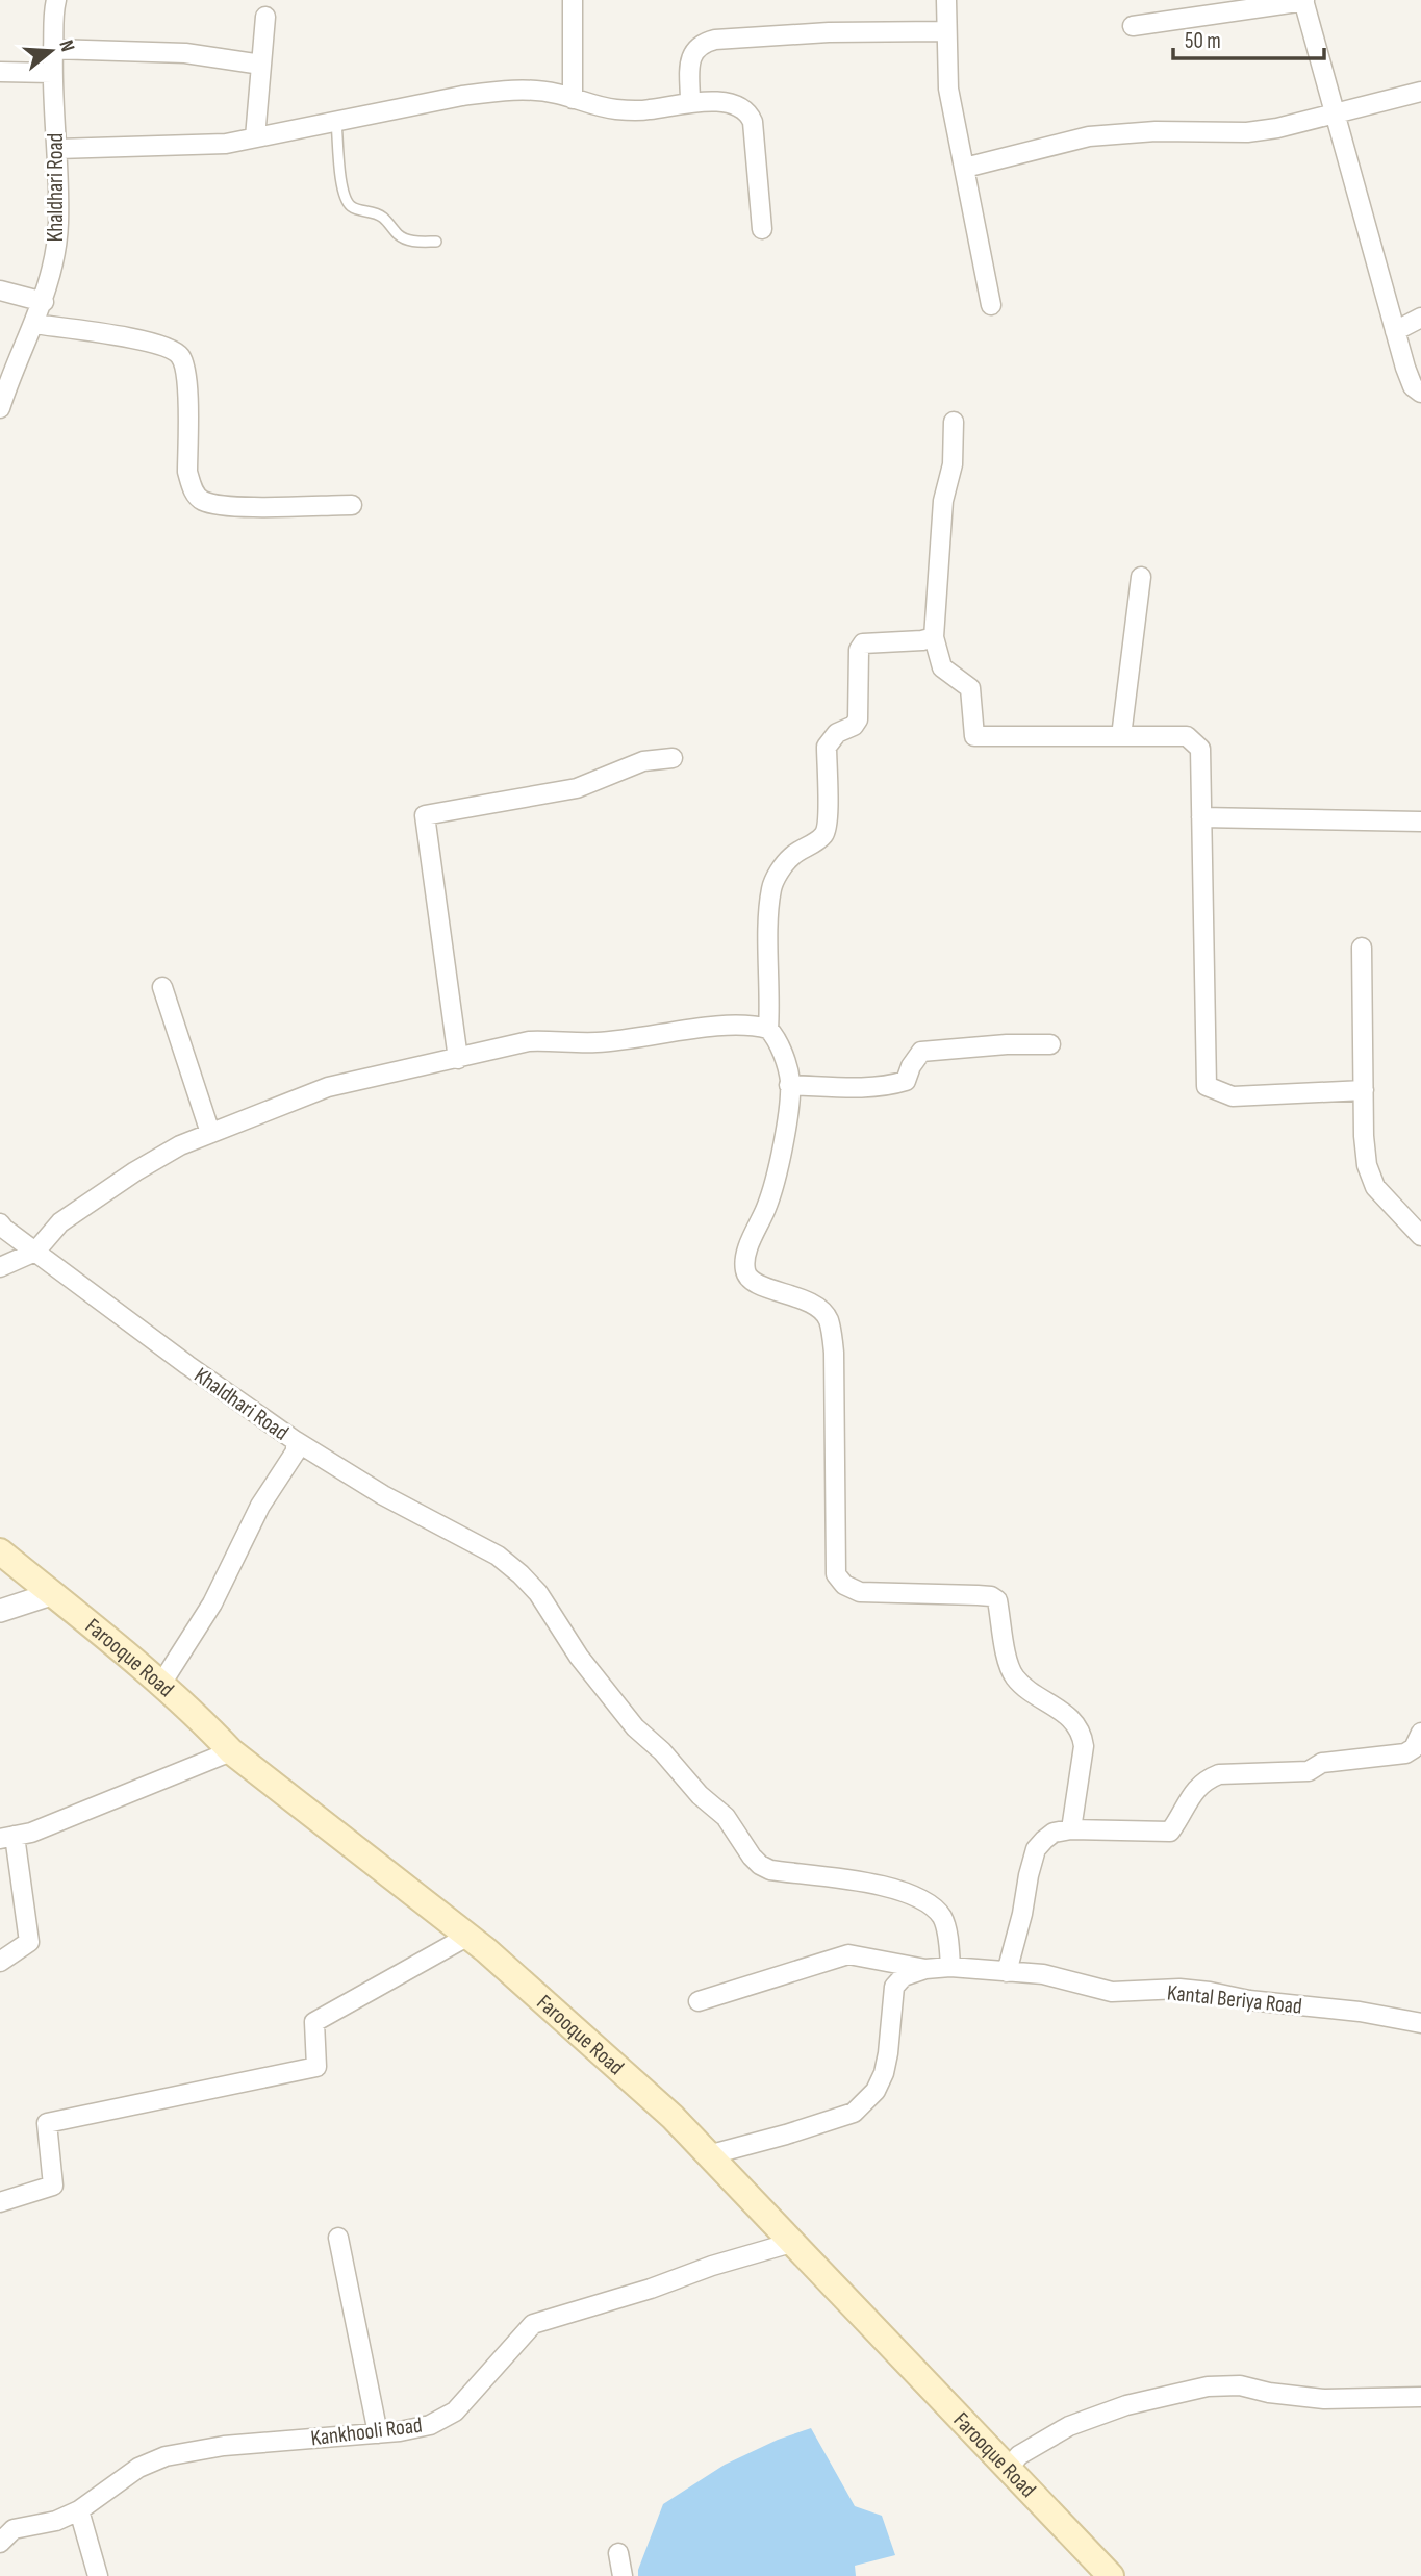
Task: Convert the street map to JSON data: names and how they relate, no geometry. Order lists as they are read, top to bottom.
{
  "streets": {
    "main road": ["Farooque Road"],
    "street": ["Khaldhari Road", "Kantal Beriya Road", "Kankhooli Road"]
  },
  "crossings": [
    ["Khaldhari Road", "Farooque Road"],
    ["Farooque Road", "Kantal Beriya Road"],
    ["Farooque Road", "Kankhooli Road"]
  ],
  "scale_bar": "50 m",
  "north": "right"
}
